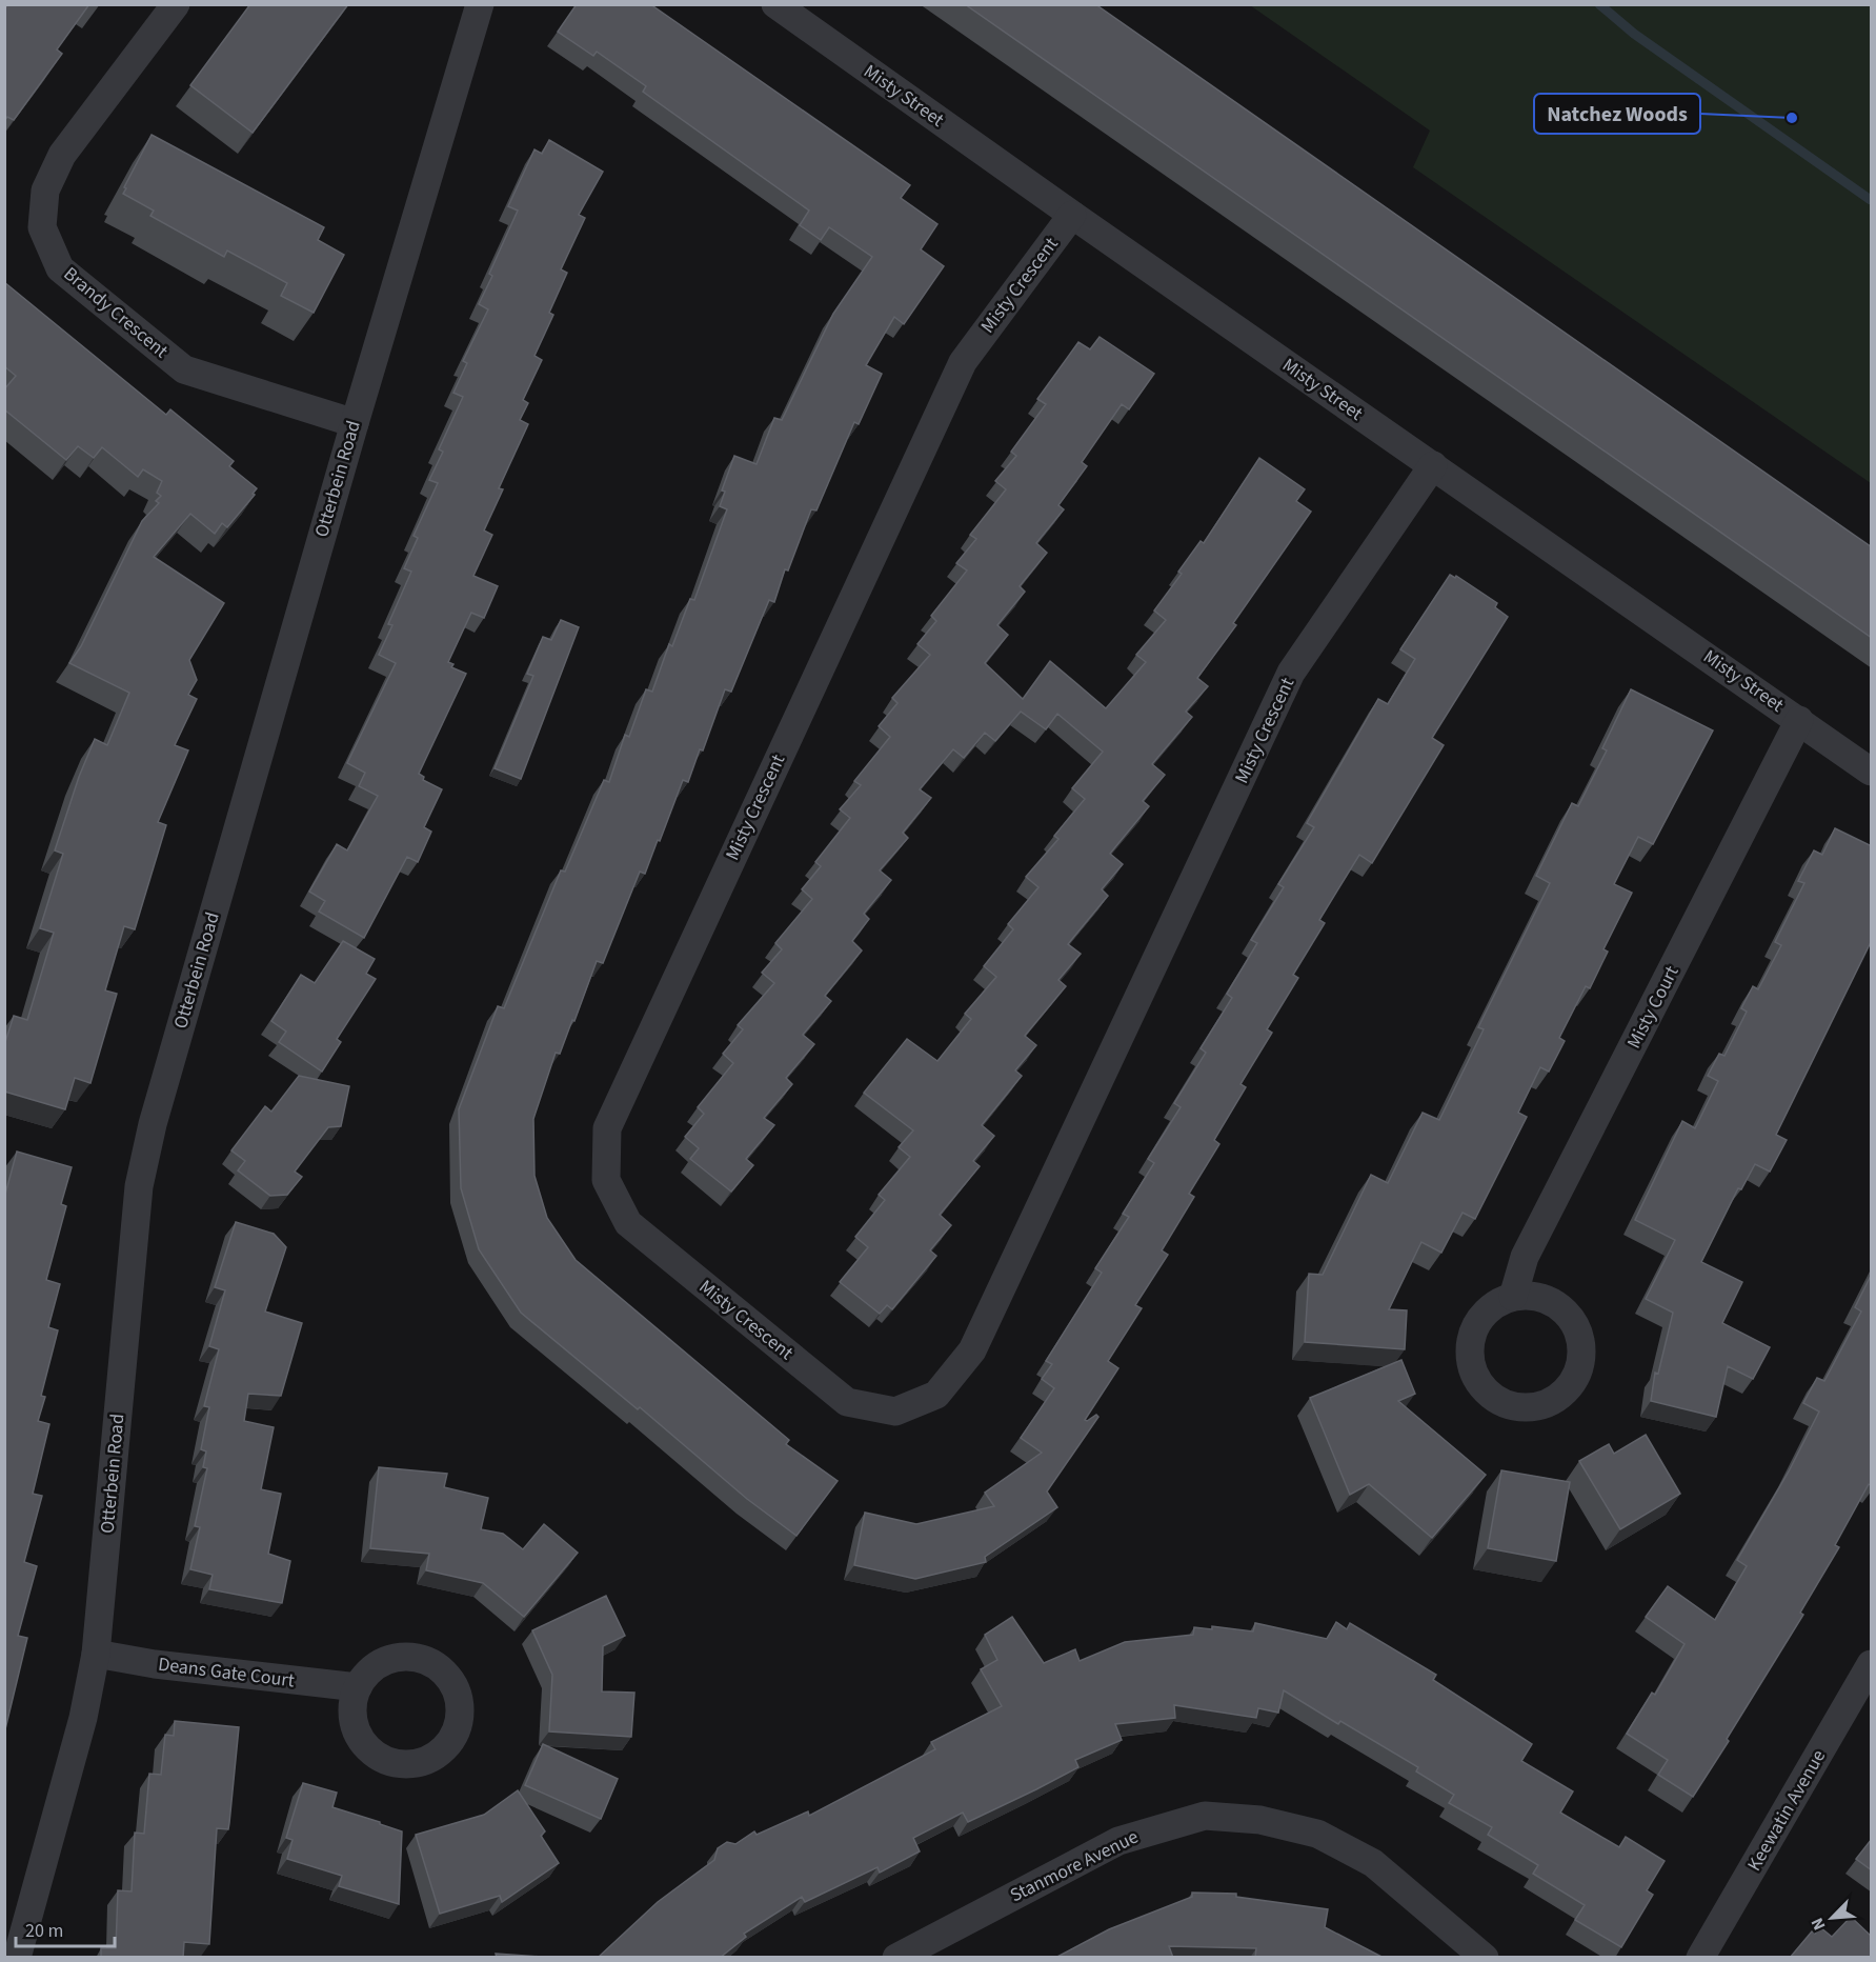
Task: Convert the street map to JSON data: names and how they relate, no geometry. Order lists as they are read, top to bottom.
{
  "streets": {
    "street": [
      "Misty Street",
      "Misty Crescent",
      "Brandy Crescent",
      "Otterbein Road",
      "Misty Court",
      "Deans Gate Court",
      "Keewatin Avenue",
      "Stanmore Avenue"
    ]
  },
  "crossings": [
    ["Misty Street", "Misty Crescent"],
    ["Misty Street", "Misty Court"],
    ["Brandy Crescent", "Otterbein Road"],
    ["Otterbein Road", "Deans Gate Court"]
  ],
  "places": ["Natchez Woods"],
  "scale_bar": "20 m",
  "north": "bottom left"
}
